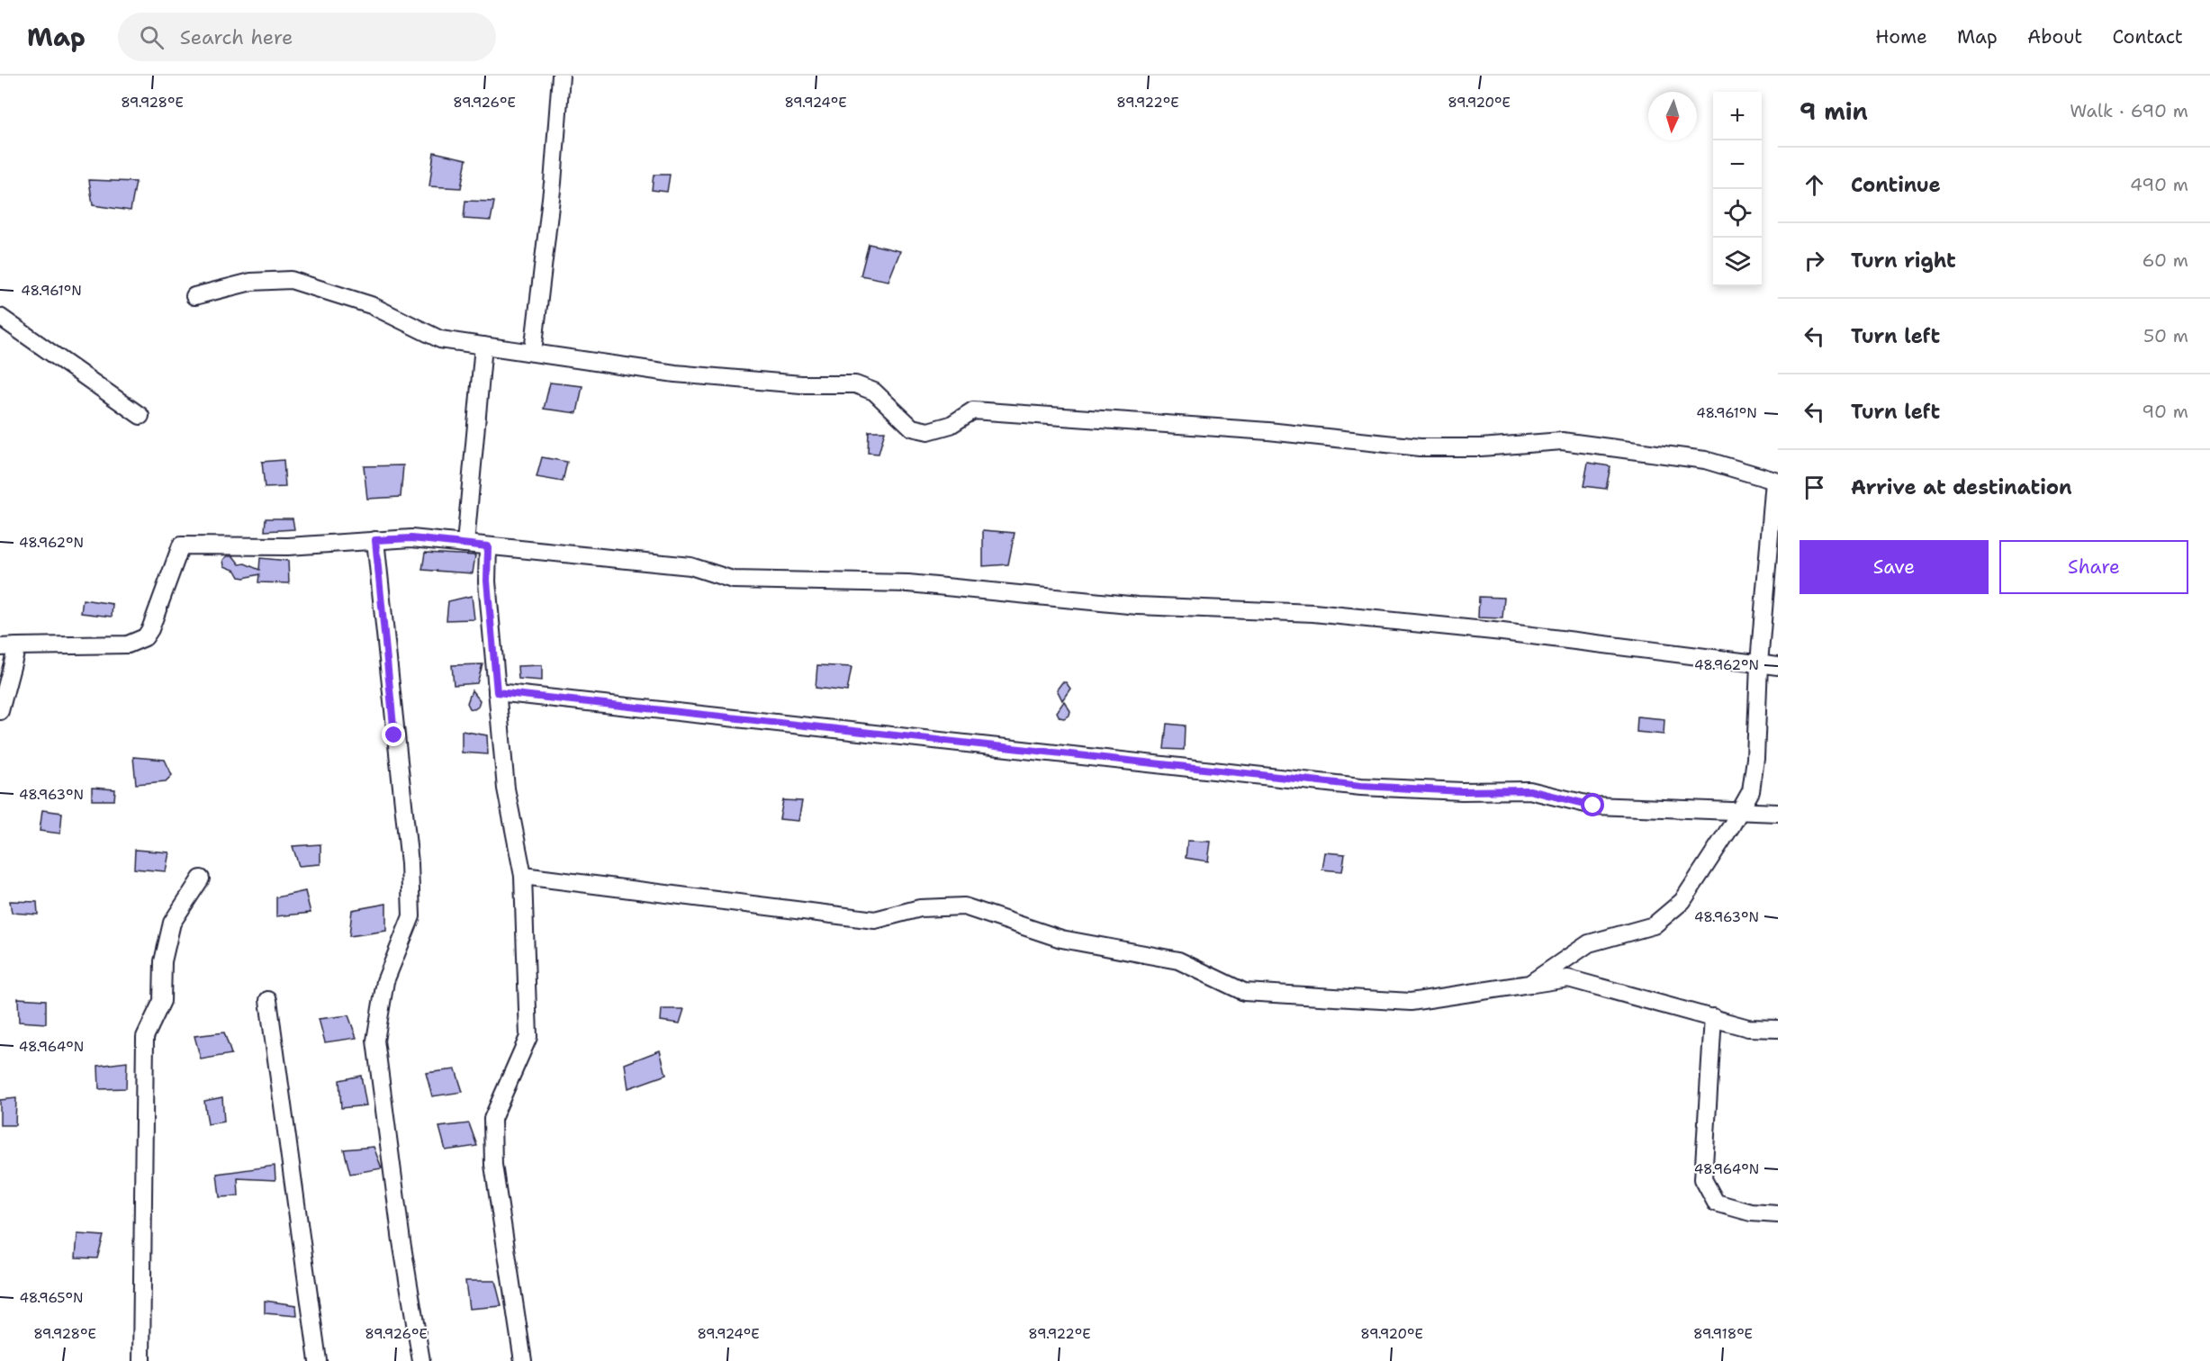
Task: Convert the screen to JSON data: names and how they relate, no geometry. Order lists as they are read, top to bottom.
{
  "north": "bottom",
  "page": {
    "header": "Map",
    "search": "Search here",
    "nav": [
      "Home",
      "Map",
      "About",
      "Contact"
    ],
    "heading": ["9 min", "Walk · 690 m"],
    "map_buttons": ["+", "−"],
    "list": [
      ["Continue", "490 m"],
      ["Turn right", "60 m"],
      ["Turn left", "50 m"],
      ["Turn left", "90 m"],
      "Arrive at destination"
    ],
    "buttons": ["Save", "Share"]
  },
  "coordinates": [
    "89.928°E",
    "89.926°E",
    "89.924°E",
    "89.922°E",
    "89.920°E",
    "48.961°N",
    "48.962°N",
    "48.963°N",
    "48.964°N",
    "48.965°N",
    "89.918°E"
  ]
}
